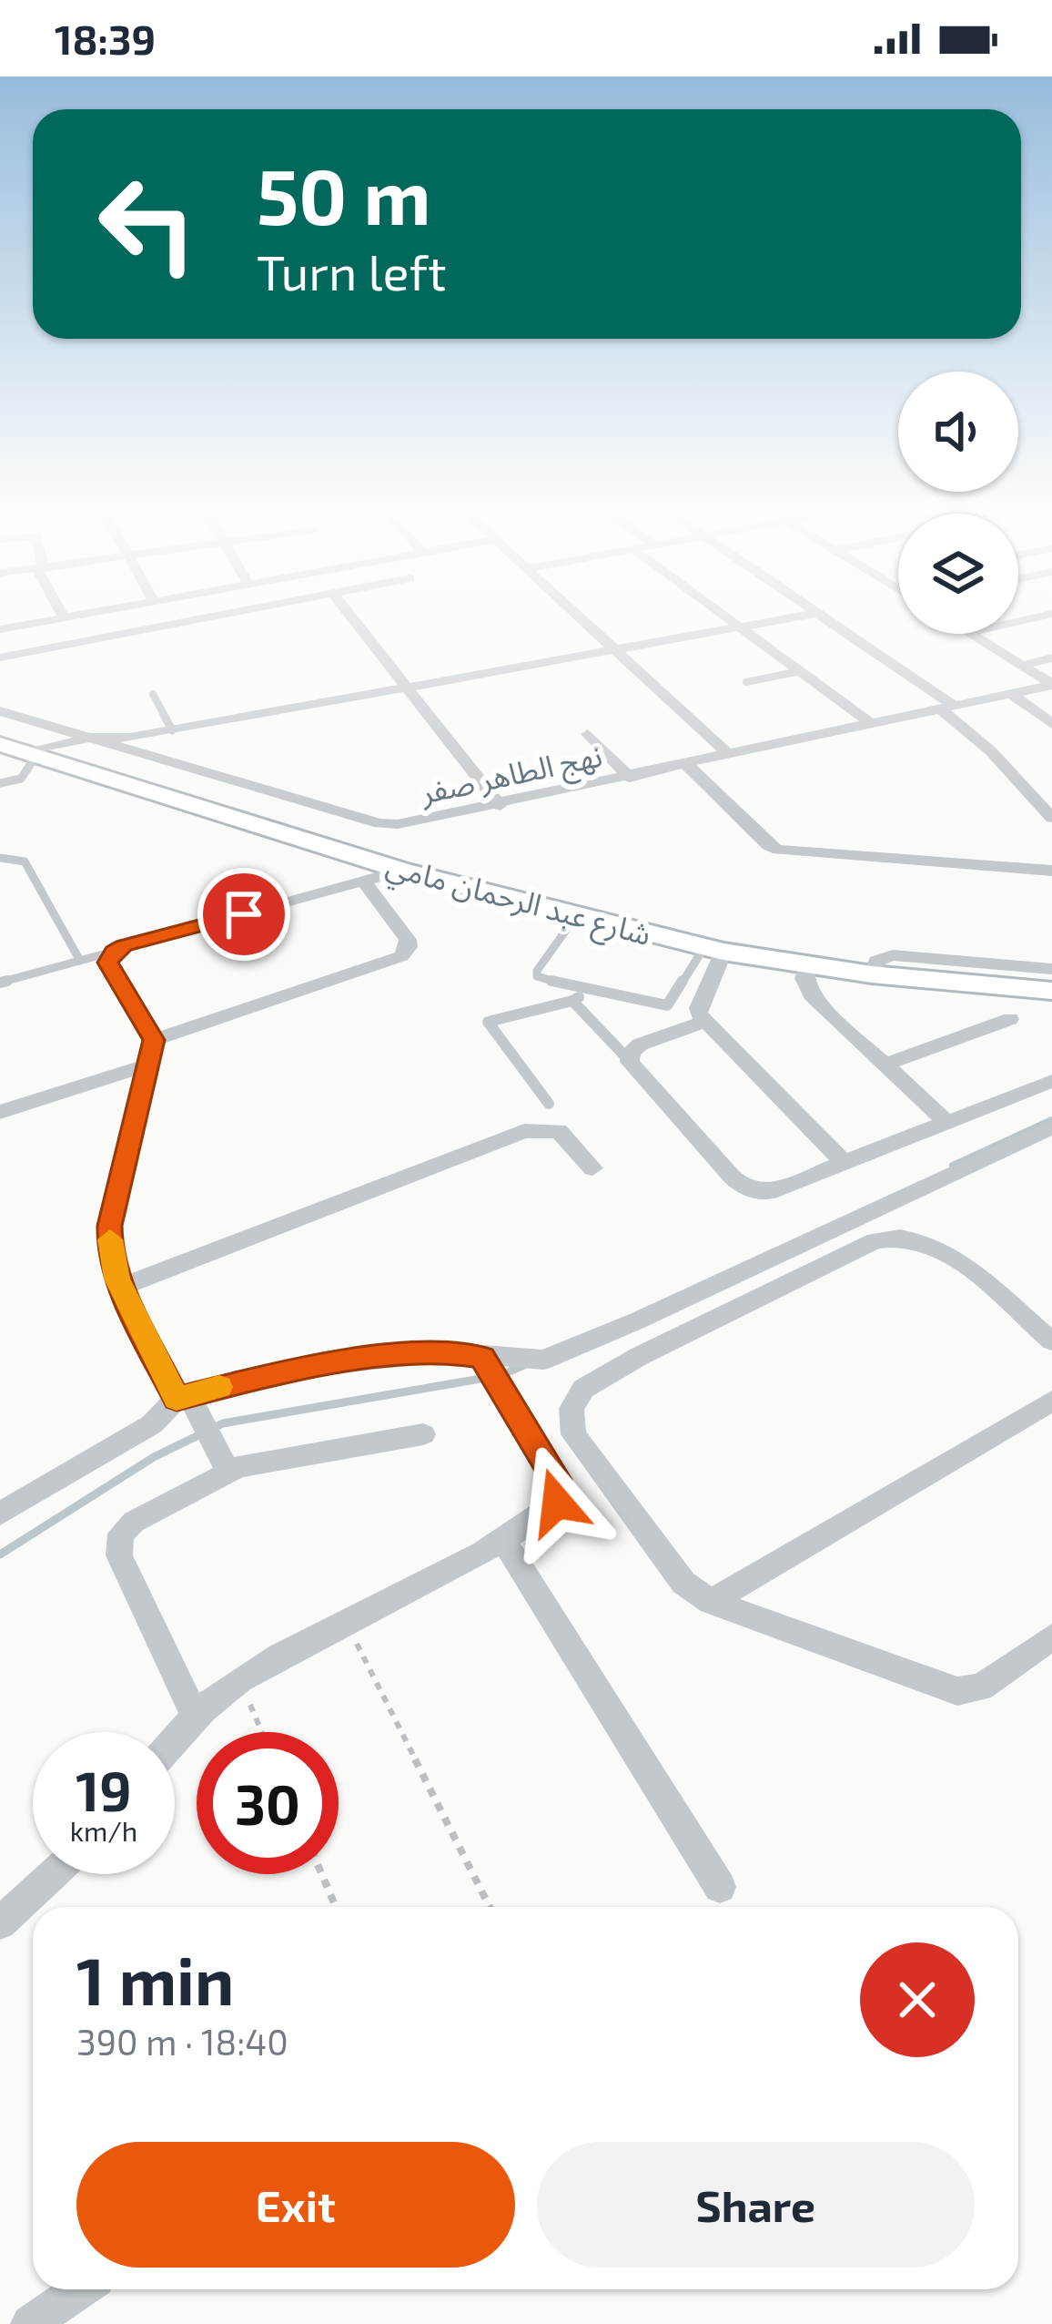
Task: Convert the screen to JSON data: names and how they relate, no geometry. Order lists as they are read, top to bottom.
{
  "streets": {
    "street": ["نهج الطاهر صفر", "شارع عبد الرحمان مامي"]
  },
  "page": {
    "status": "18:39",
    "turn": ["50 m", "Turn left"],
    "speed": "19 km/h",
    "limit": "30",
    "heading": ["1 min", "390 m · 18:40"],
    "buttons": ["Exit", "Share"]
  }
}
